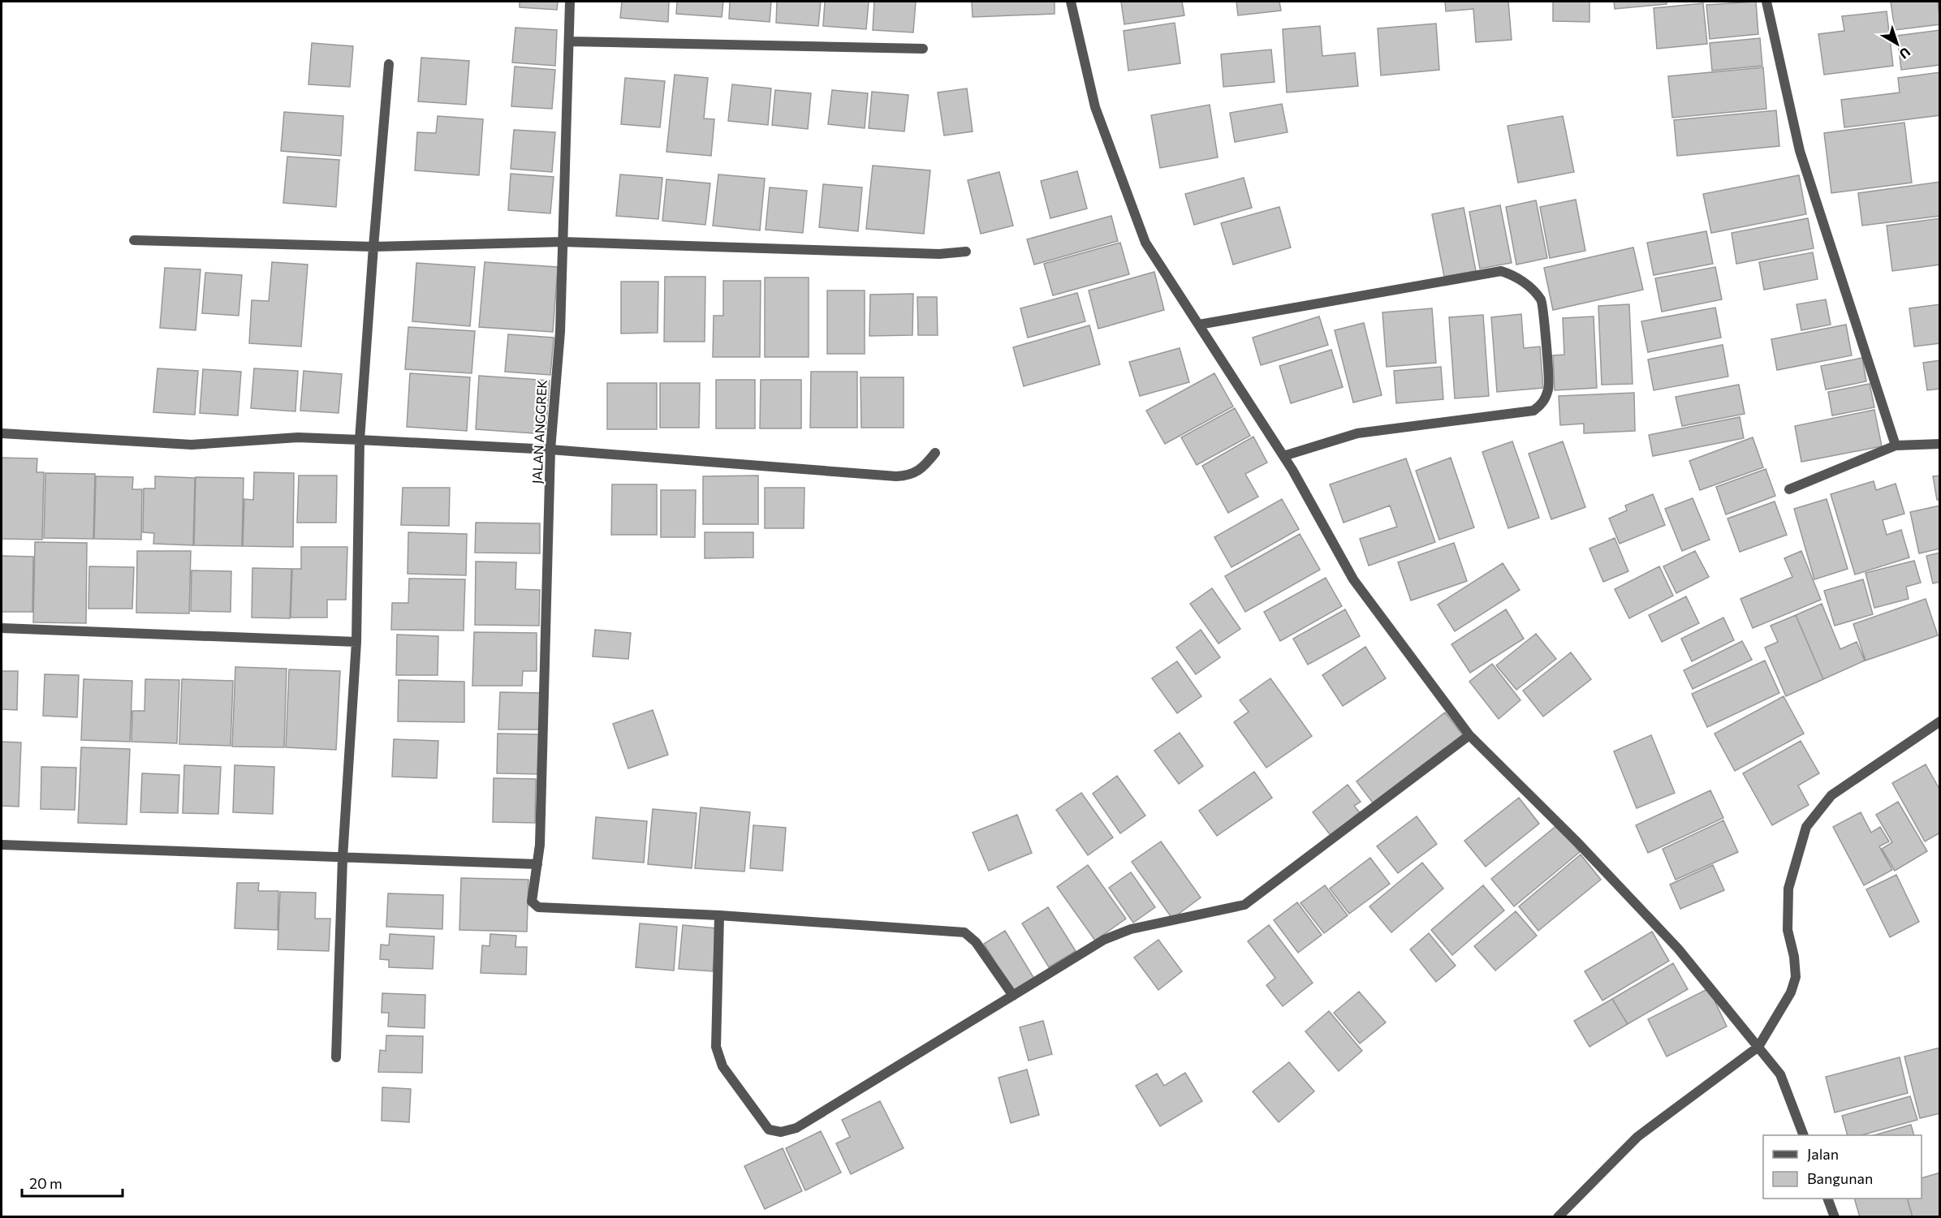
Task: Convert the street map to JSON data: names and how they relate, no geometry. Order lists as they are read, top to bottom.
{
  "streets": {
    "street": ["JALAN ANGGREK"]
  },
  "legend": ["Jalan", "Bangunan"],
  "scale_bar": "20 m",
  "north": "bottom right"
}
